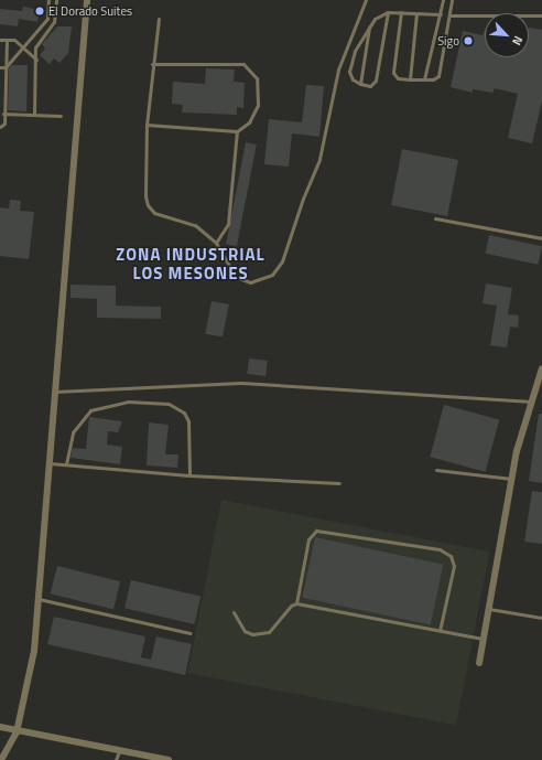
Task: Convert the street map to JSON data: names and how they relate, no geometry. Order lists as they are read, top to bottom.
{
  "districts": ["ZONA INDUSTRIAL LOS MESONES"],
  "places": ["El Dorado Suites", "Sigo"],
  "north": "bottom right"
}
